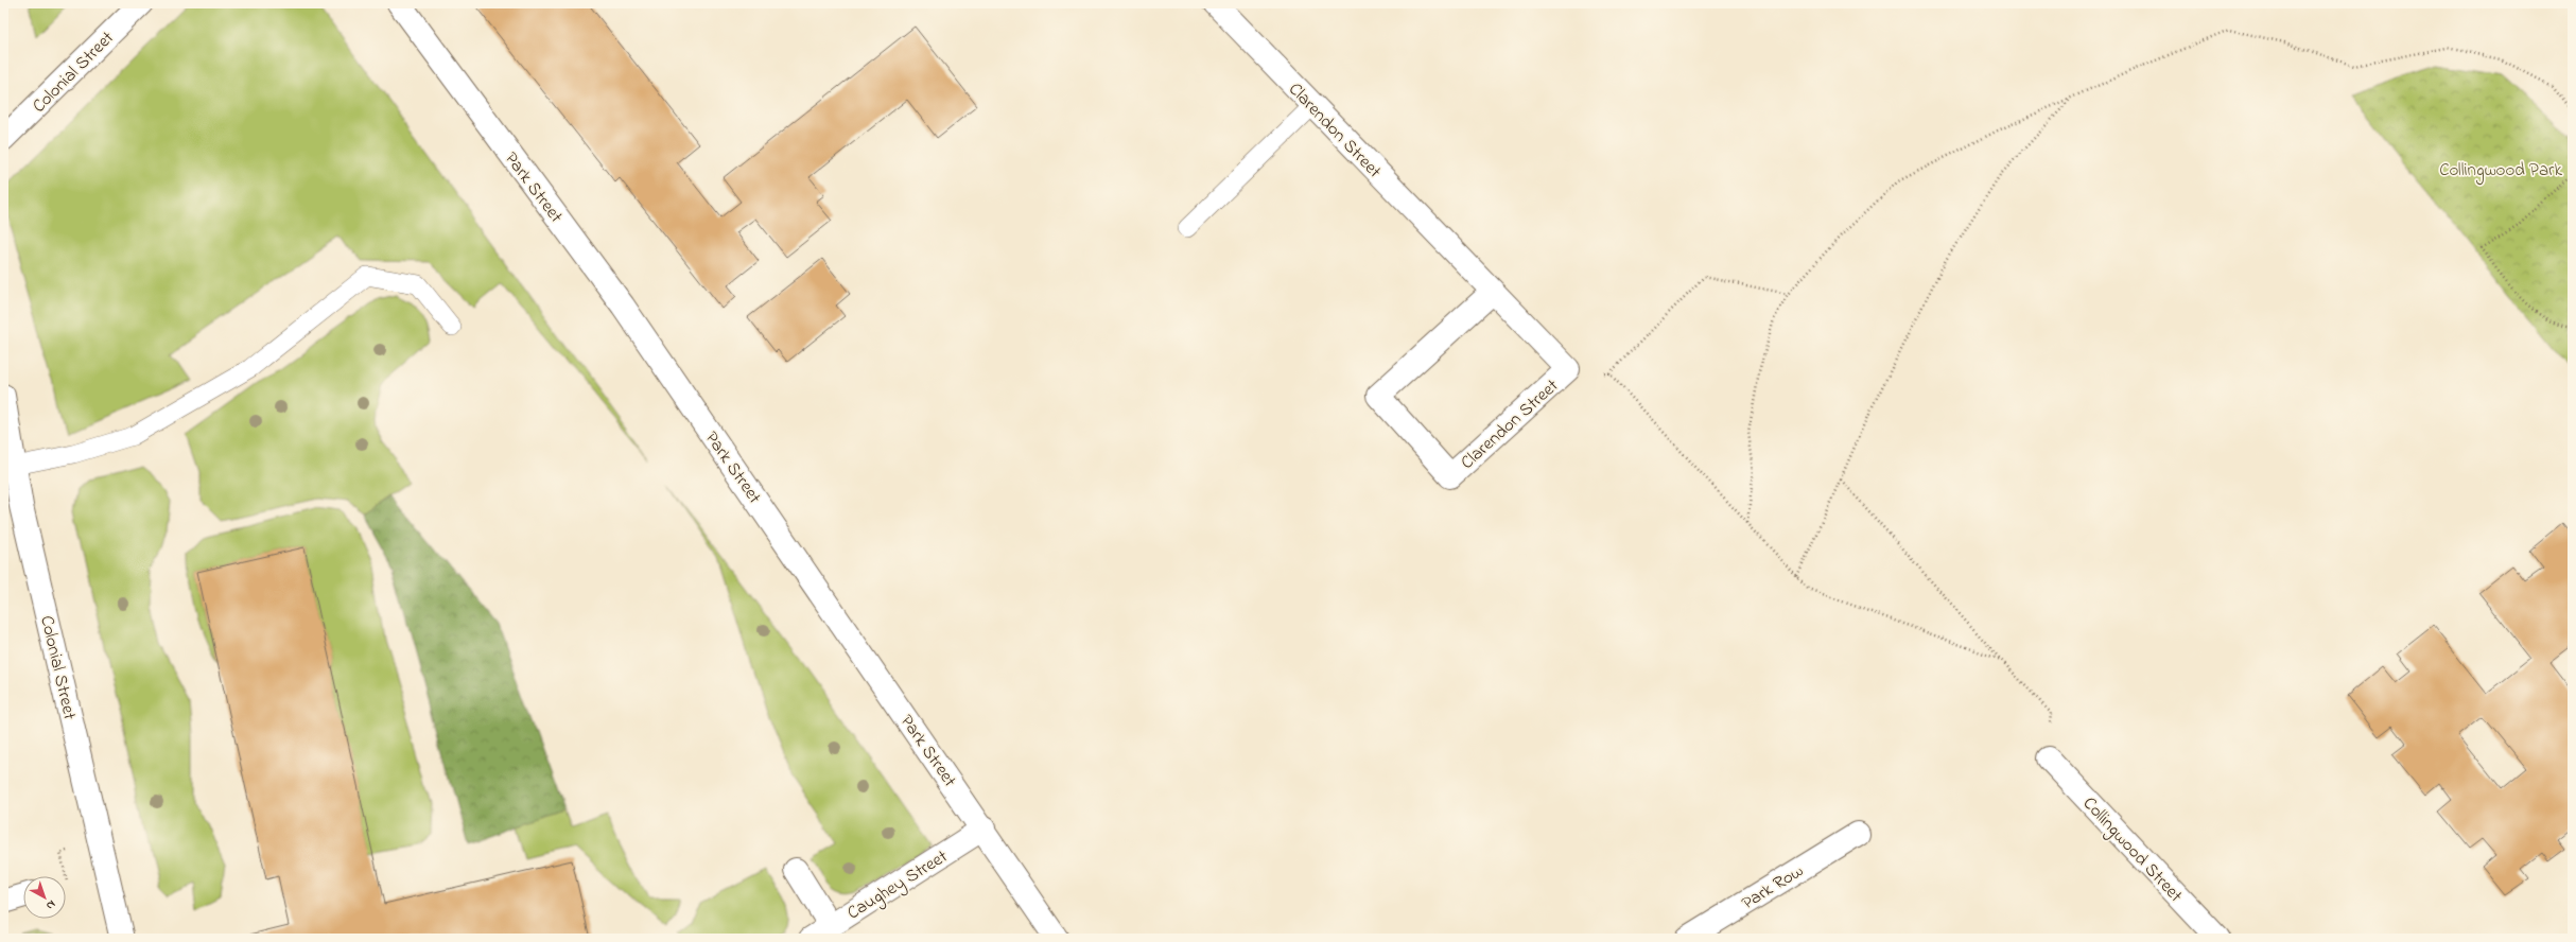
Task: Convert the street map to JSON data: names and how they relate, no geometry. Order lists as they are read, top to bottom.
{
  "streets": {
    "street": [
      "Colonial Street",
      "Clarendon Street",
      "Park Street",
      "Collingwood Street",
      "Caughey Street",
      "Park Row"
    ]
  },
  "crossings": [
    ["Park Street", "Caughey Street"]
  ],
  "parks": ["Collingwood Park"],
  "north": "bottom right"
}
